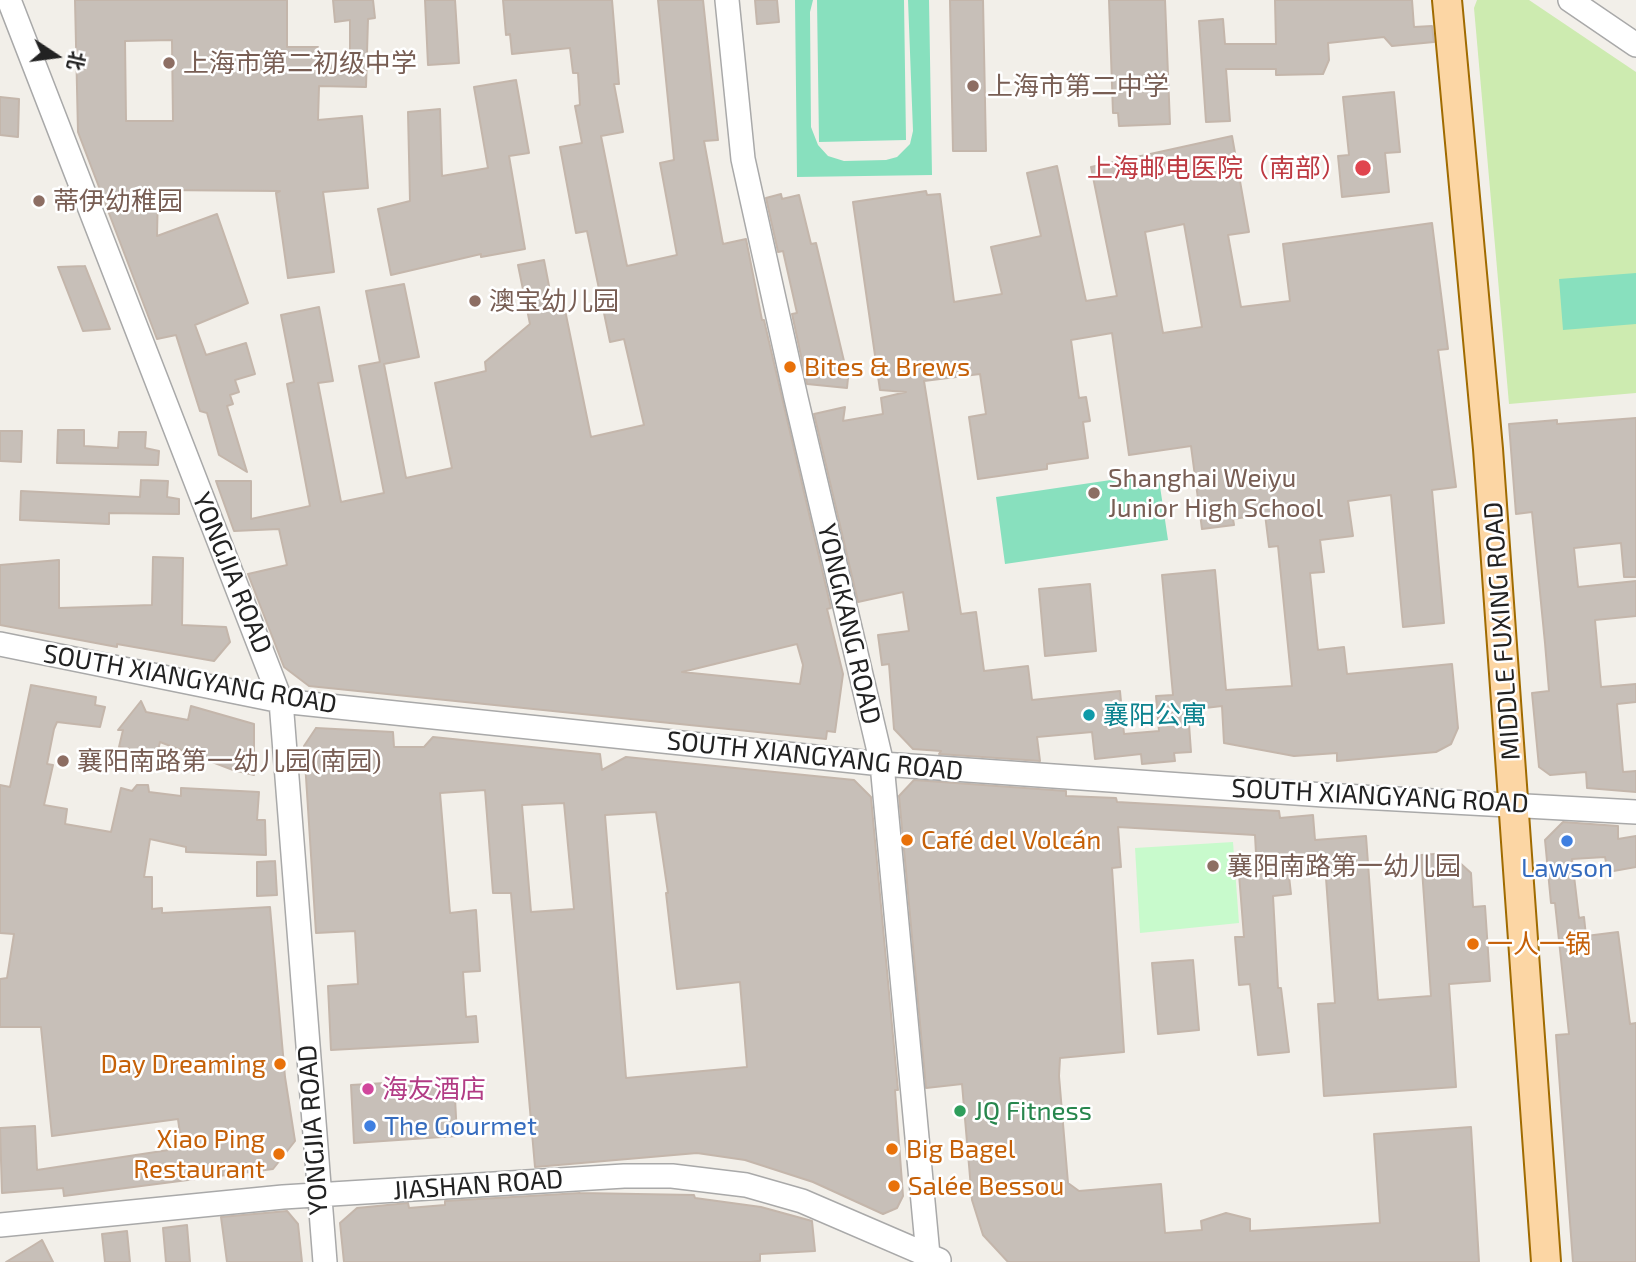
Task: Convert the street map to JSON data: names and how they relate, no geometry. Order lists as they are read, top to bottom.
{
  "streets": {
    "main road": ["MIDDLE FUXING ROAD"],
    "street": [
      "YONGJIA ROAD",
      "YONGKANG ROAD",
      "SOUTH XIANGYANG ROAD",
      "JIASHAN ROAD"
    ]
  },
  "crossings": [
    ["YONGJIA ROAD", "SOUTH XIANGYANG ROAD"],
    ["YONGJIA ROAD", "JIASHAN ROAD"],
    ["YONGKANG ROAD", "SOUTH XIANGYANG ROAD"],
    ["YONGKANG ROAD", "JIASHAN ROAD"],
    ["MIDDLE FUXING ROAD", "SOUTH XIANGYANG ROAD"]
  ],
  "places": [
    "上海市第二初级中学",
    "上海市第二中学",
    "上海邮电医院（南部）",
    "蒂伊幼稚园",
    "澳宝幼儿园",
    "Bites & Brews",
    "Shanghai Weiyu Junior High School",
    "襄阳公寓",
    "襄阳南路第一幼儿园(南园)",
    "Café del Volcán",
    "Lawson",
    "襄阳南路第一幼儿园",
    "一人一锅",
    "Day Dreaming",
    "海友酒店",
    "JQ Fitness",
    "The Gourmet",
    "Big Bagel",
    "Xiao Ping Restaurant",
    "Salée Bessou"
  ],
  "north": "right"
}
